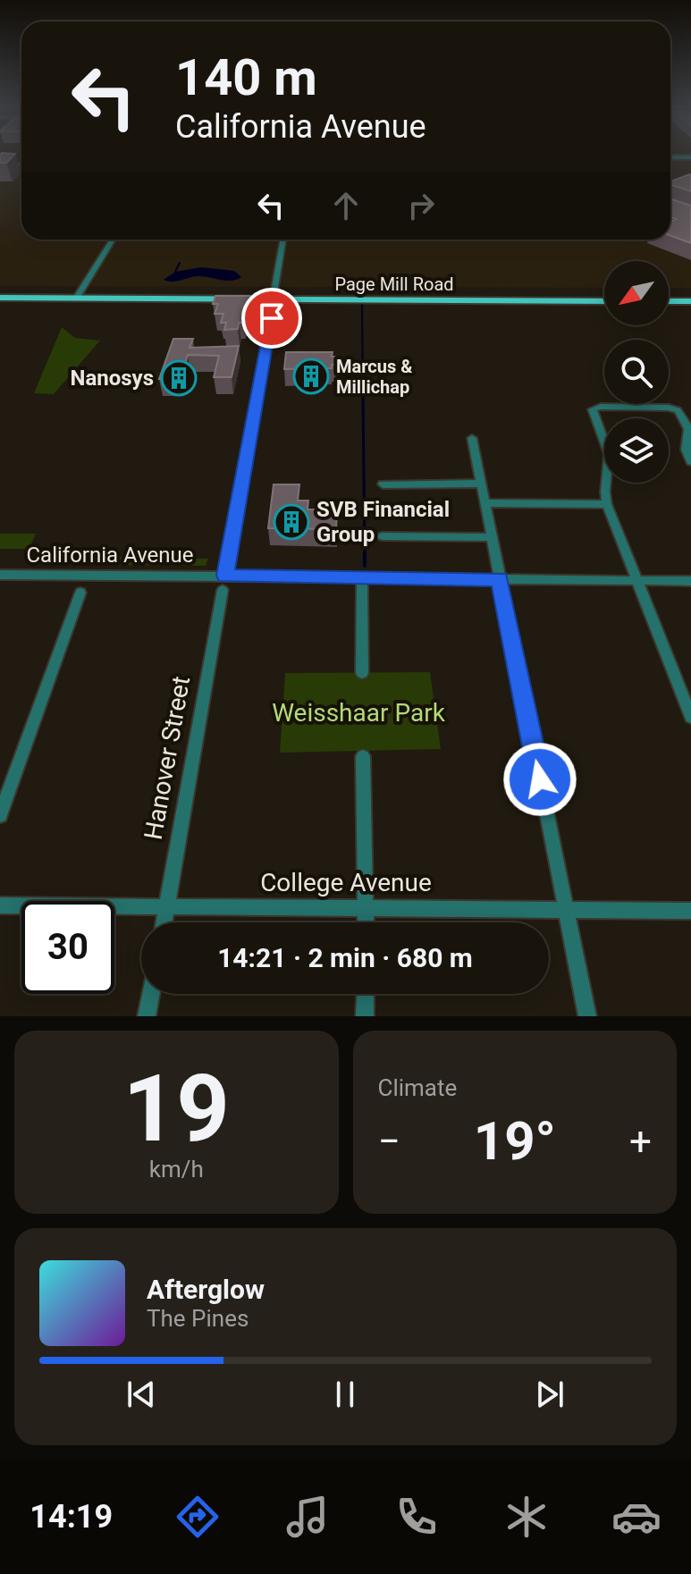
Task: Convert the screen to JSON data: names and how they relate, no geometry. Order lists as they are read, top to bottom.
{
  "streets": {
    "main road": ["Page Mill Road"],
    "street": ["California Avenue", "Hanover Street", "College Avenue"]
  },
  "crossings": [
    ["Page Mill Road", "Hanover Street"],
    ["California Avenue", "Hanover Street"],
    ["Hanover Street", "College Avenue"]
  ],
  "parks": ["Weisshaar Park"],
  "places": {
    "building": ["Marcus & Millichap", "Nanosys", "SVB Financial Group"]
  },
  "north": "bottom left",
  "page": {
    "turn": ["140 m", "California Avenue"],
    "limit": "30",
    "trip": "14:21 · 2 min · 680 m",
    "tile": [
      ["19", "km/h"],
      "Climate"
    ],
    "heat": ["−", "19°", "+"],
    "song": ["Afterglow", "The Pines"],
    "tabs": "14:19"
  }
}
